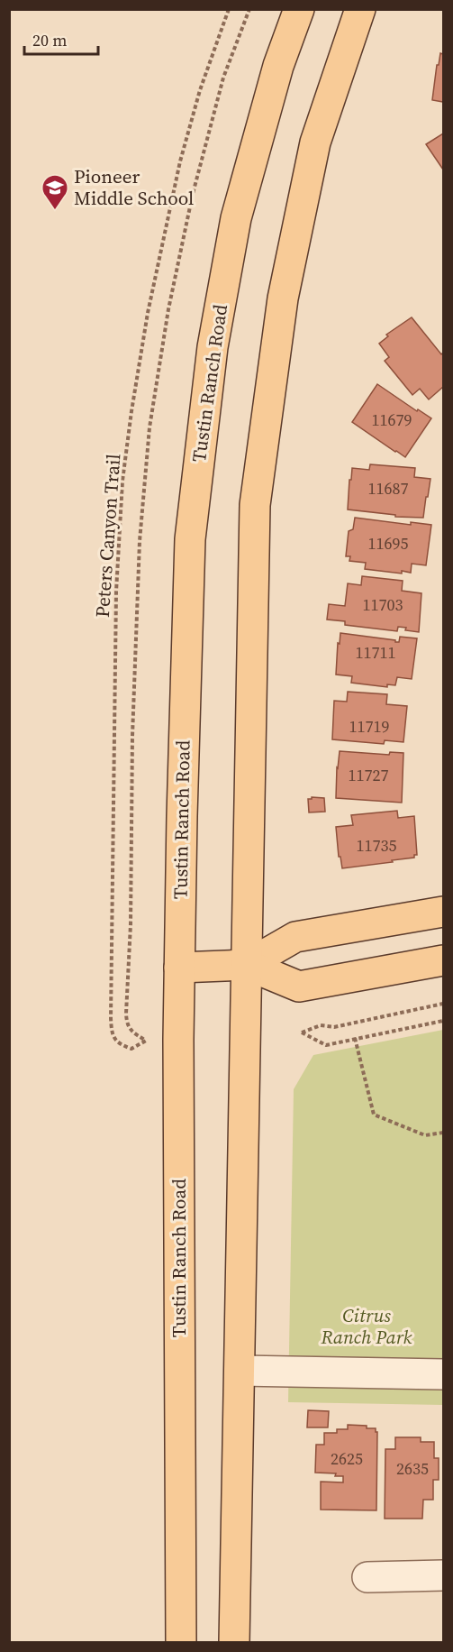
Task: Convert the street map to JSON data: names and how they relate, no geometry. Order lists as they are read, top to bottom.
{
  "streets": {
    "main road": ["Tustin Ranch Road"],
    "path": ["Peters Canyon Trail"]
  },
  "parks": ["Citrus Ranch Park"],
  "places": {
    "school or university": ["Pioneer Middle School"]
  },
  "house_numbers": [
    "11679",
    "11687",
    "11695",
    "11703",
    "11711",
    "11719",
    "11727",
    "11735",
    "2625",
    "2635"
  ],
  "scale_bar": "20 m"
}
